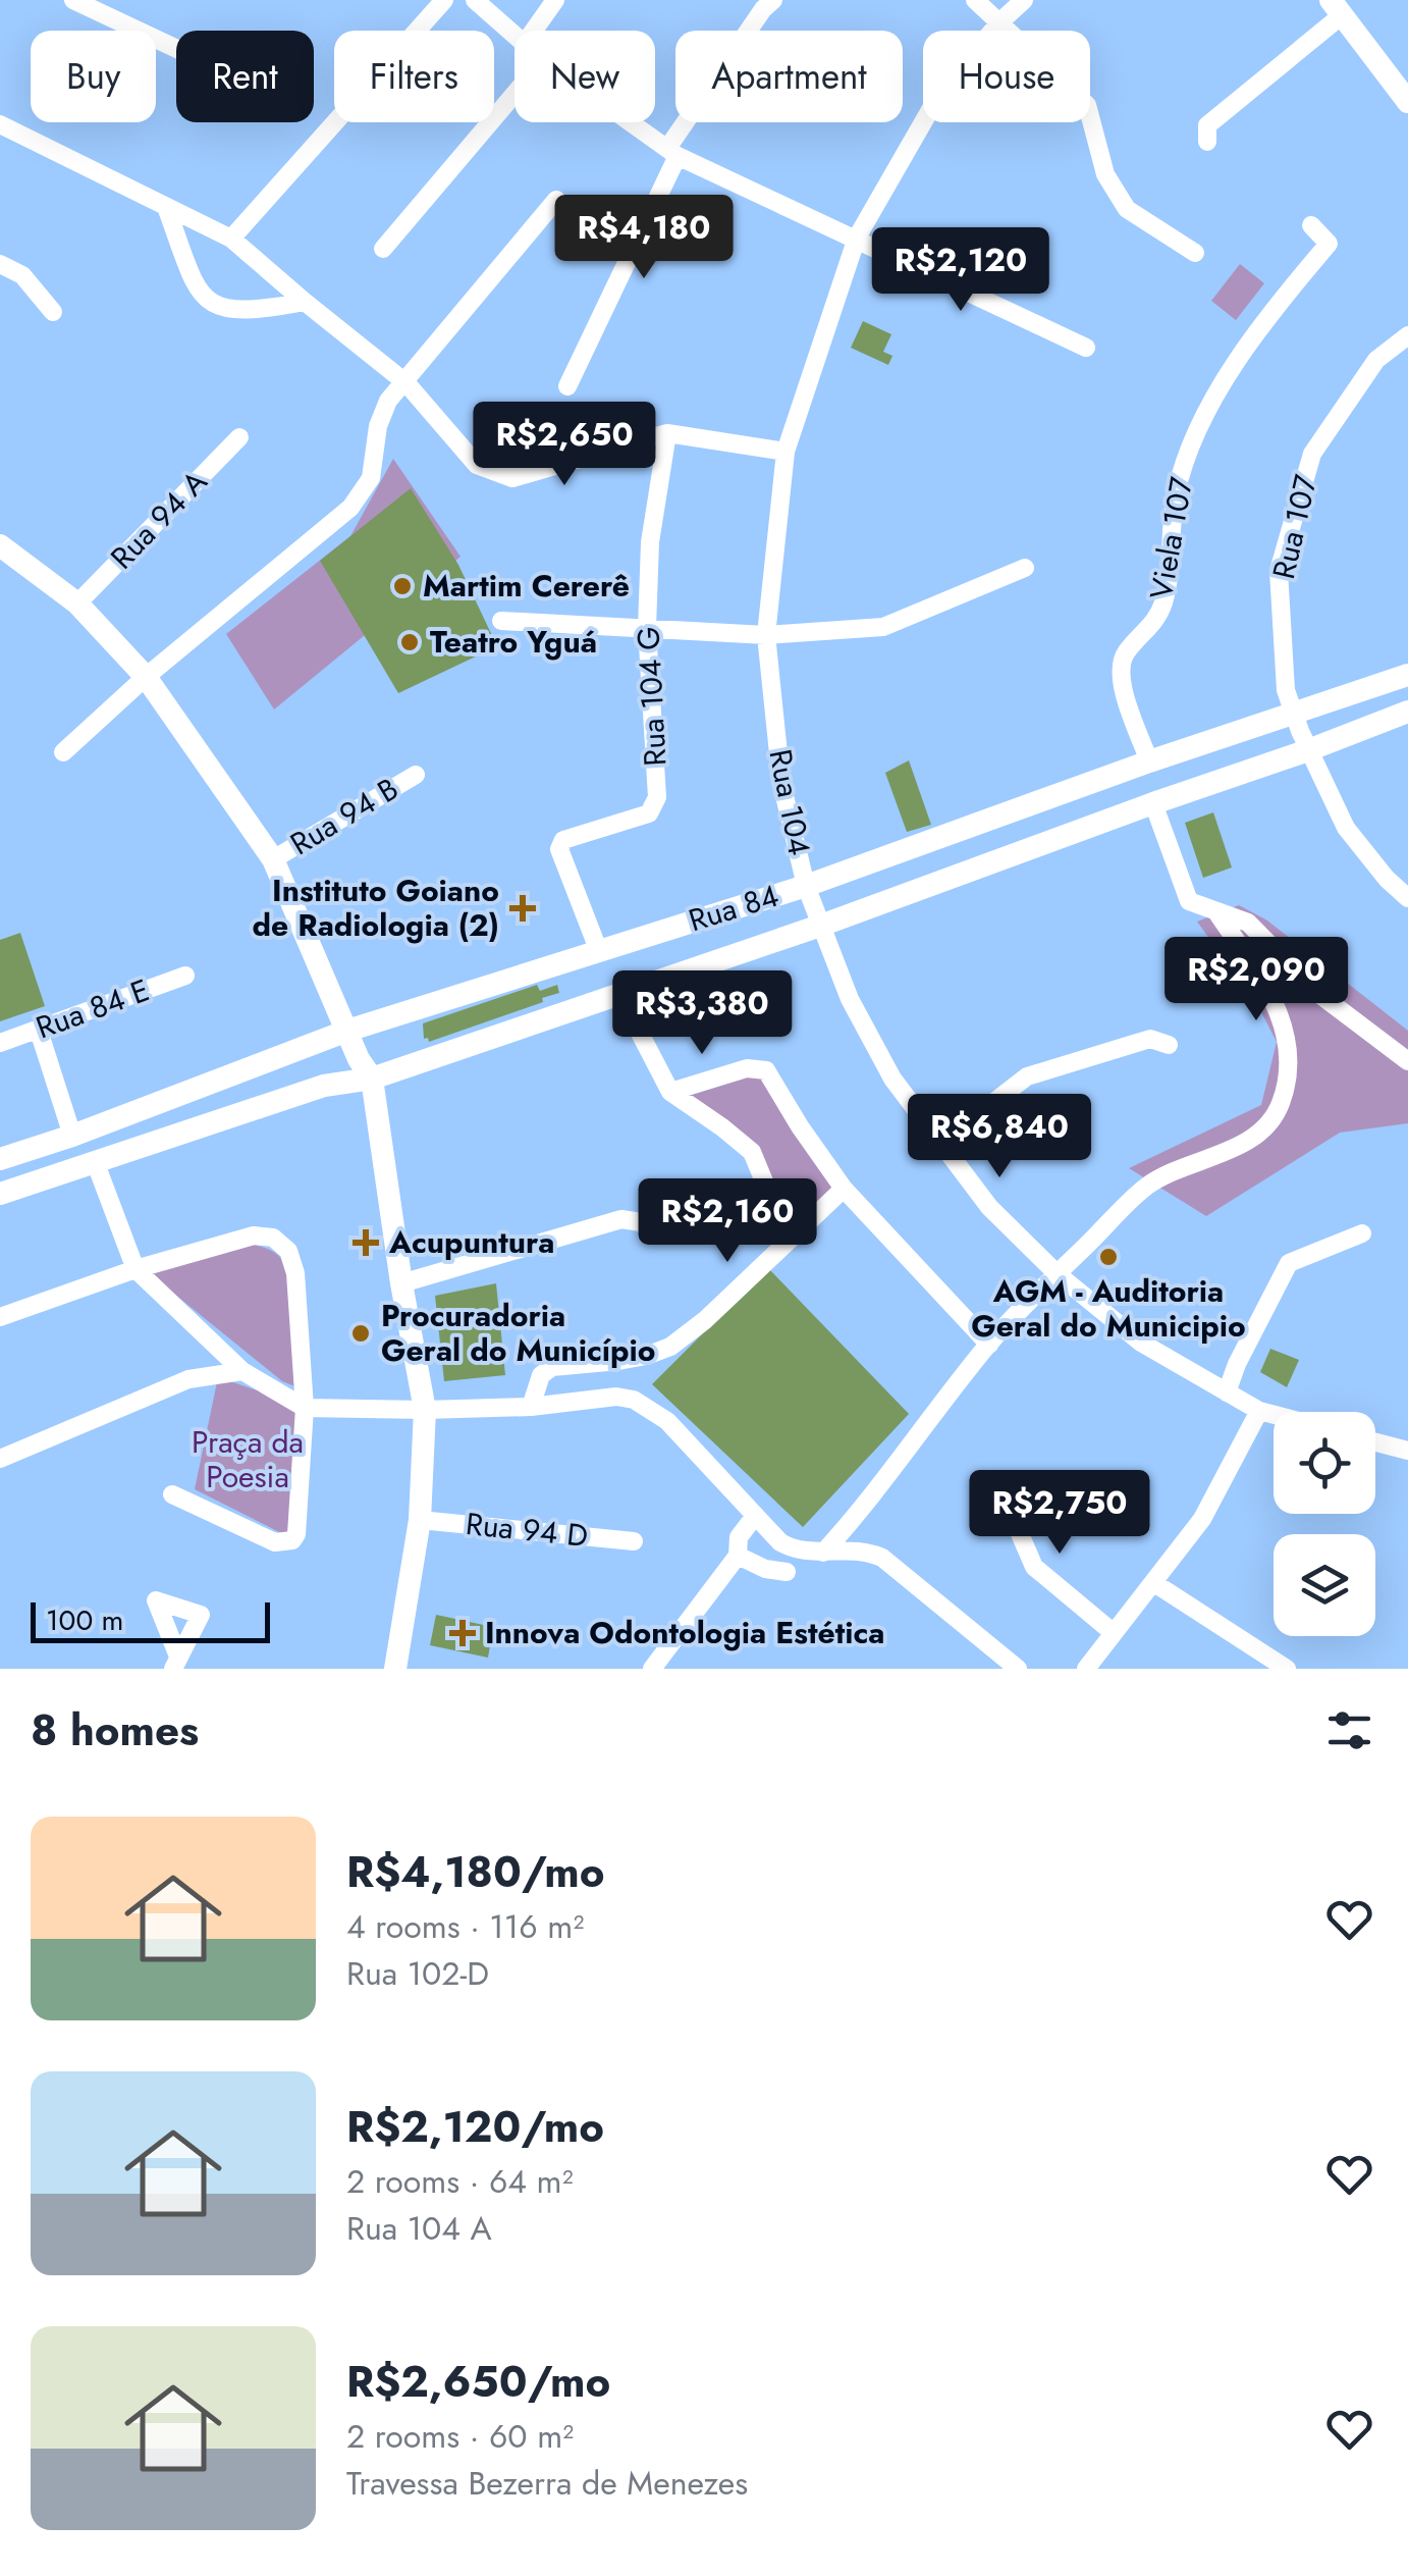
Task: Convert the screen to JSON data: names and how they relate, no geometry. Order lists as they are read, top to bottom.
{
  "streets": {
    "main road": ["Rua 84"],
    "street": [
      "Rua 94 A",
      "Rua 107",
      "Viela 107",
      "Rua 104 G",
      "Rua 104",
      "Rua 94 B",
      "Rua 84 E",
      "Rua 94 D"
    ]
  },
  "crossings": [
    ["Rua 107", "Rua 84"],
    ["Viela 107", "Rua 84"],
    ["Rua 104 G", "Rua 84"],
    ["Rua 104", "Rua 84"]
  ],
  "parks": ["Praça da Poesia"],
  "places": {
    "other": [
      "Martim Cererê",
      "Teatro Yguá",
      "AGM - Auditoria Geral do Municipio",
      "Procuradoria Geral do Município"
    ],
    "health": ["Instituto Goiano de Radiologia (2)", "Acupuntura", "Innova Odontologia Estética"]
  },
  "scale_bar": "100 m",
  "page": {
    "chip": [
      "Buy",
      "Rent",
      "Filters",
      "New",
      "Apartment",
      "House"
    ],
    "price": [
      "R$4,180",
      "R$2,120",
      "R$2,650",
      "R$2,090",
      "R$3,380",
      "R$6,840",
      "R$2,160",
      "R$2,750"
    ],
    "scale": "100 m",
    "heading": "8 homes",
    "list": [
      {
        "name": "R$4,180/mo",
        "note": "4 rooms · 116 m² · Rua 102-D"
      },
      {
        "name": "R$2,120/mo",
        "note": "2 rooms · 64 m² · Rua 104 A"
      },
      {
        "name": "R$2,650/mo",
        "note": "2 rooms · 60 m² · Travessa Bezerra de Menezes"
      }
    ]
  }
}
